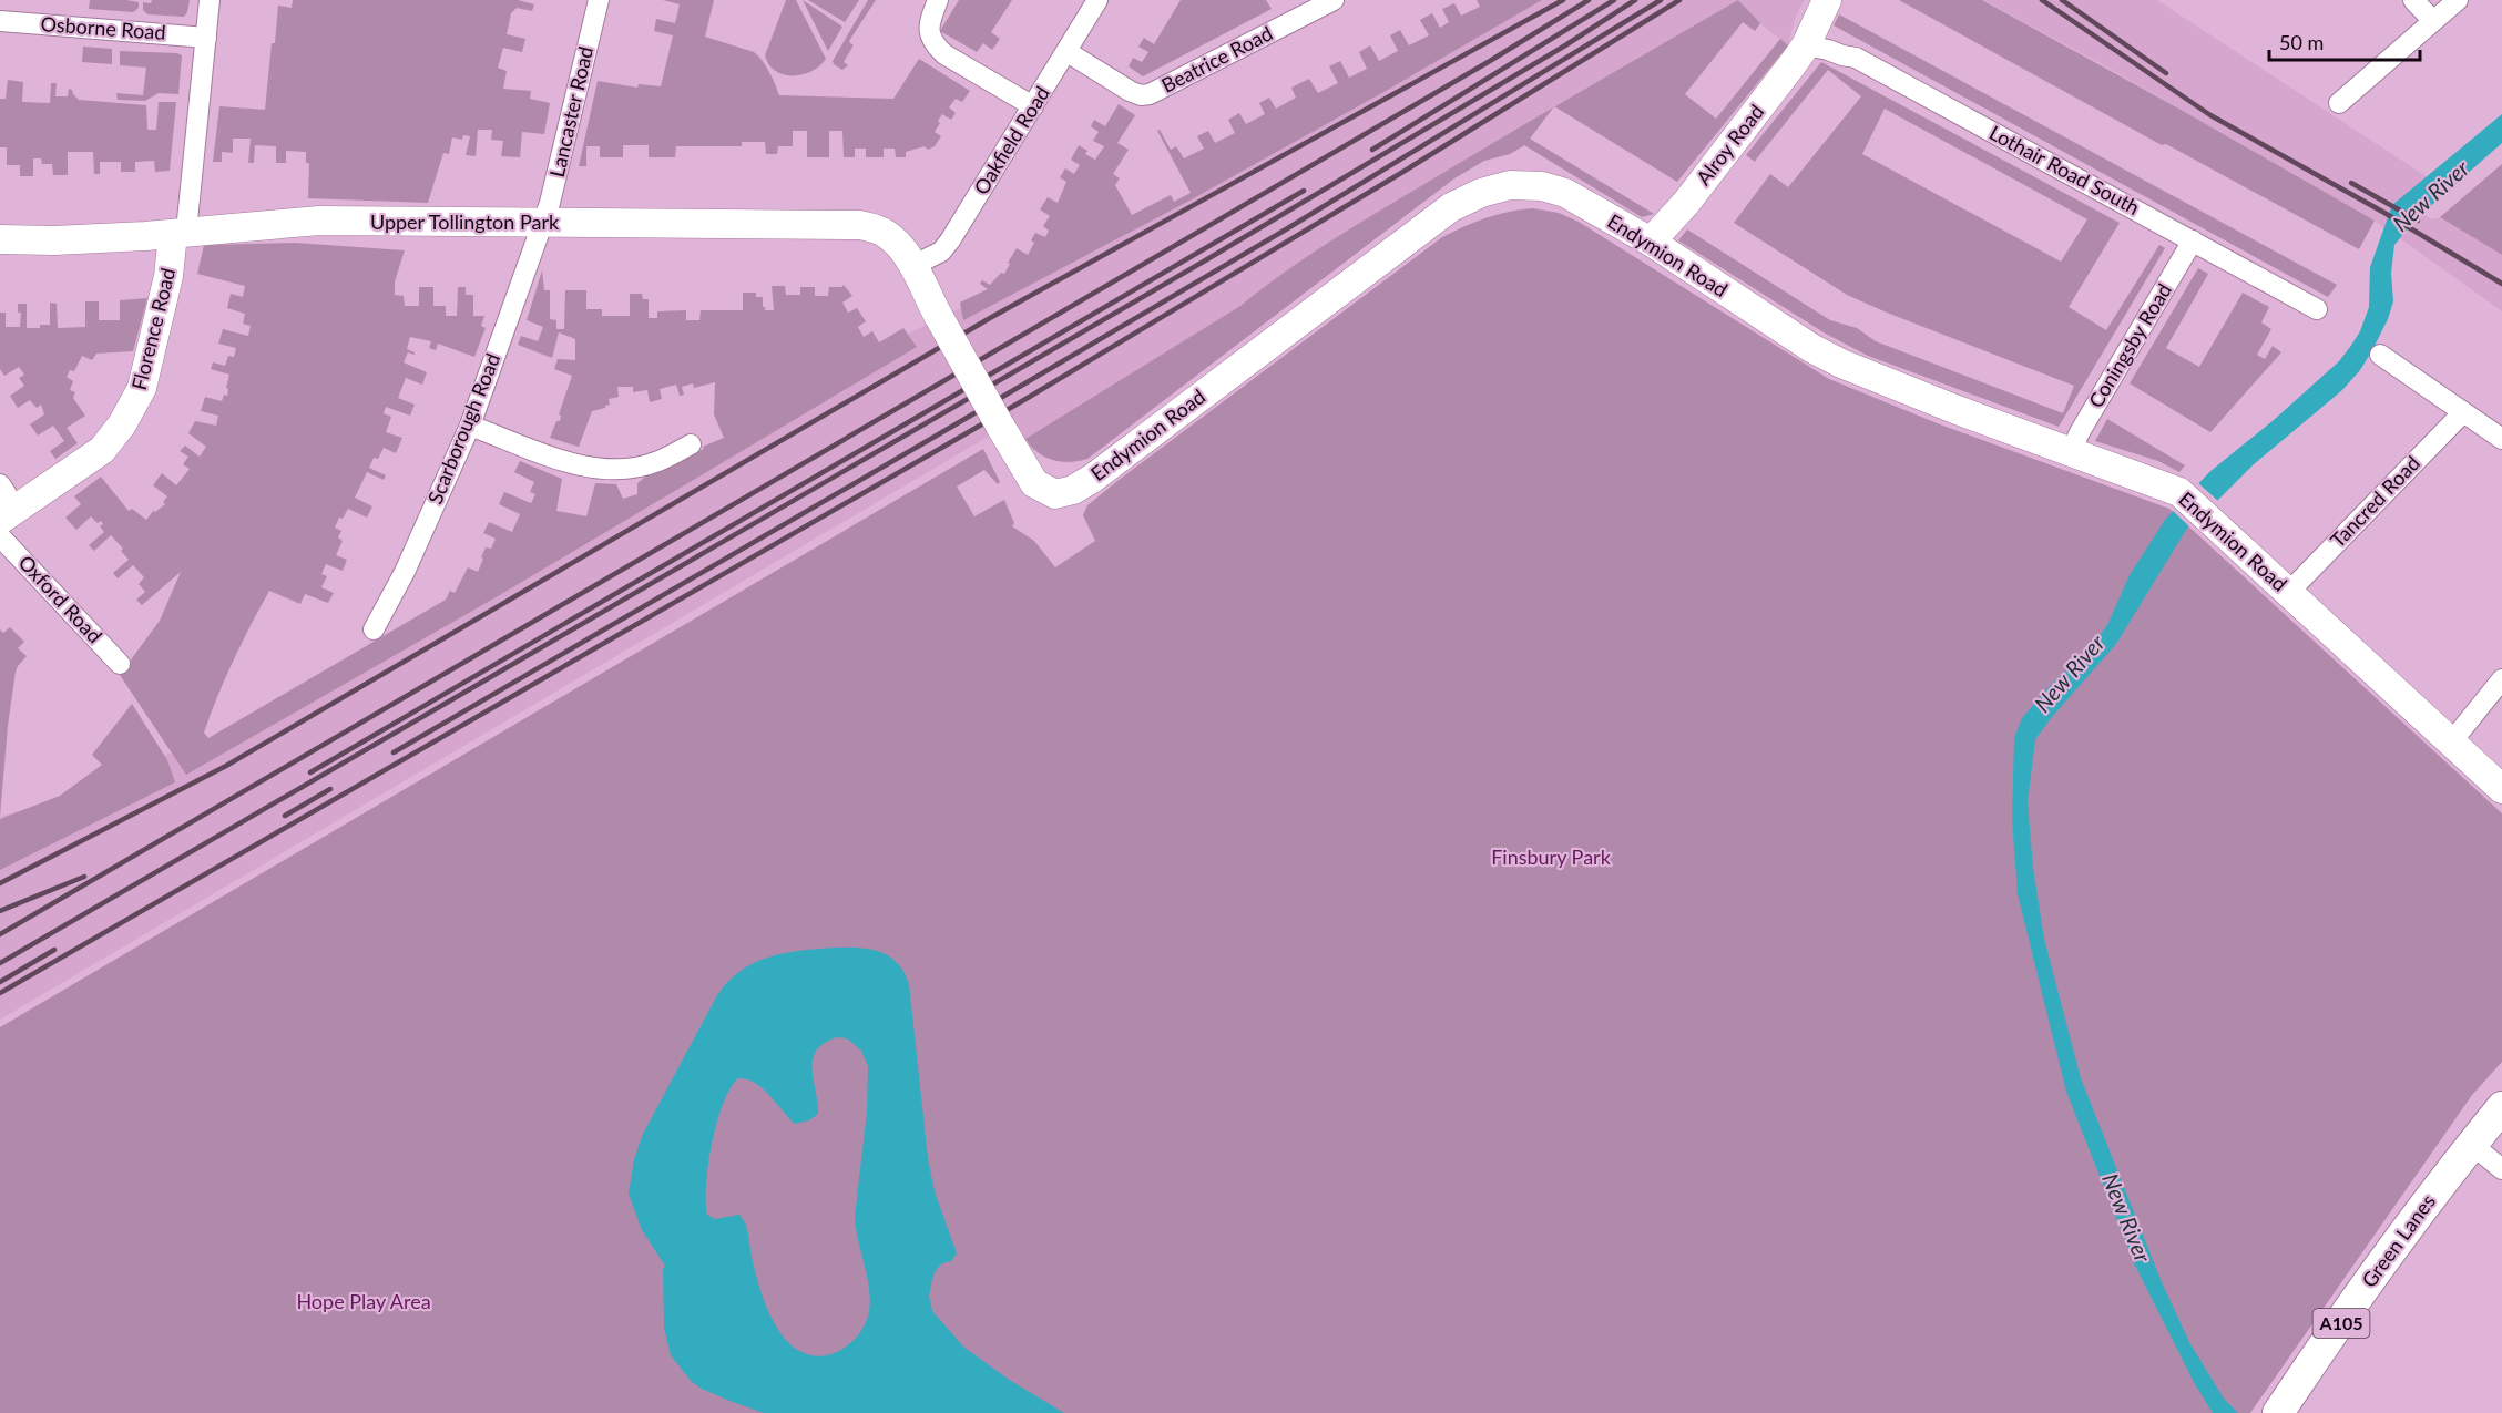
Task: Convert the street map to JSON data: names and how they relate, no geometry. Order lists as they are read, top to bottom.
{
  "streets": {
    "main road": [
      "Alroy Road",
      "Upper Tollington Park",
      "Endymion Road",
      "Florence Road",
      "Green Lanes",
      "A105"
    ],
    "street": [
      "Osborne Road",
      "Beatrice Road",
      "Lancaster Road",
      "Oakfield Road",
      "Lothair Road South",
      "Coningsby Road",
      "Scarborough Road",
      "Tancred Road",
      "Oxford Road"
    ]
  },
  "crossings": [
    ["Osborne Road", "Florence Road"],
    ["Beatrice Road", "Oakfield Road"],
    ["Lancaster Road", "Upper Tollington Park"],
    ["Lancaster Road", "Scarborough Road"],
    ["Oakfield Road", "Upper Tollington Park"],
    ["Oakfield Road", "Endymion Road"],
    ["Alroy Road", "Lothair Road South"],
    ["Alroy Road", "Endymion Road"],
    ["Lothair Road South", "Coningsby Road"],
    ["Upper Tollington Park", "Endymion Road"],
    ["Upper Tollington Park", "Florence Road"],
    ["Upper Tollington Park", "Scarborough Road"],
    ["Endymion Road", "Coningsby Road"],
    ["Endymion Road", "Tancred Road"],
    ["Florence Road", "Oxford Road"]
  ],
  "water": ["New River"],
  "parks": ["Finsbury Park", "Hope Play Area"],
  "scale_bar": "50 m"
}
